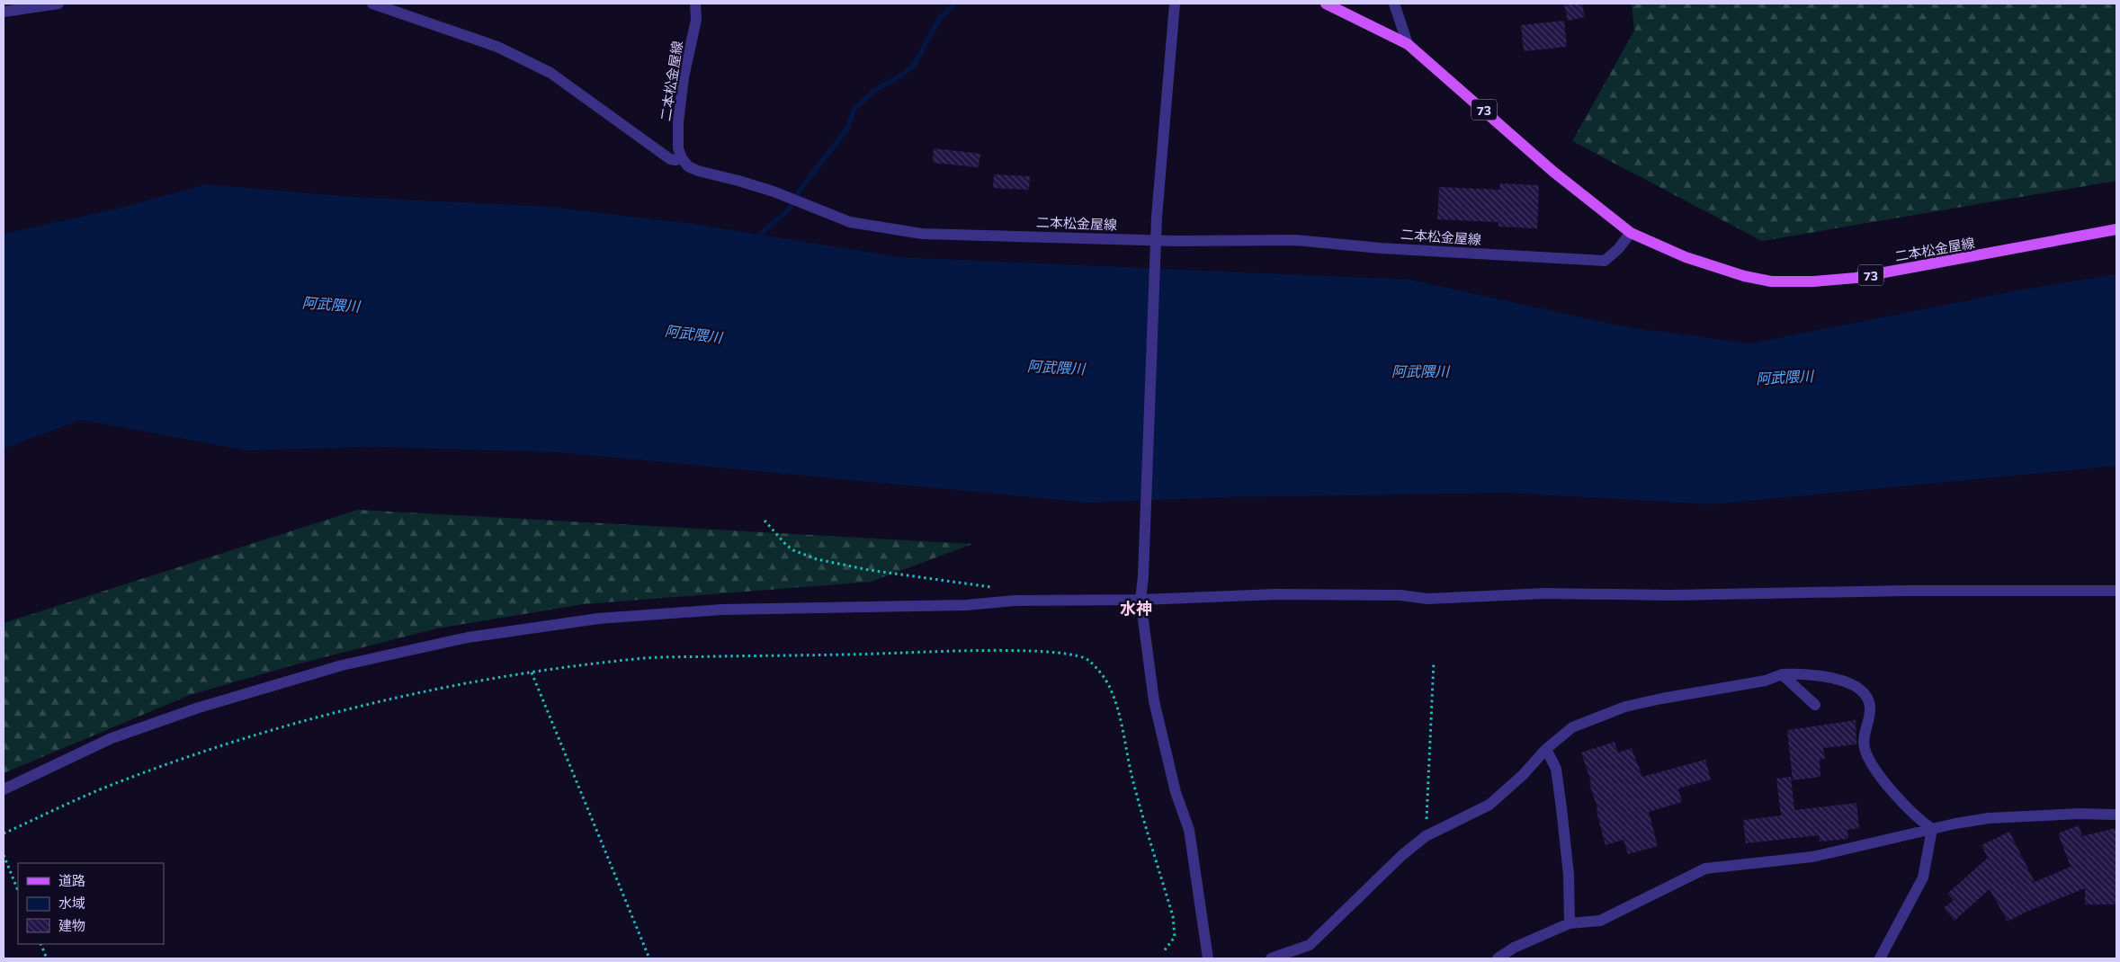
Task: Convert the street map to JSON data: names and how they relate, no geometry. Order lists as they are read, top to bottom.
{
  "streets": {
    "main road": ["二本松金屋線", "73"]
  },
  "districts": ["水神"],
  "water": ["阿武隈川"],
  "legend": ["道路", "水域", "建物"]
}
